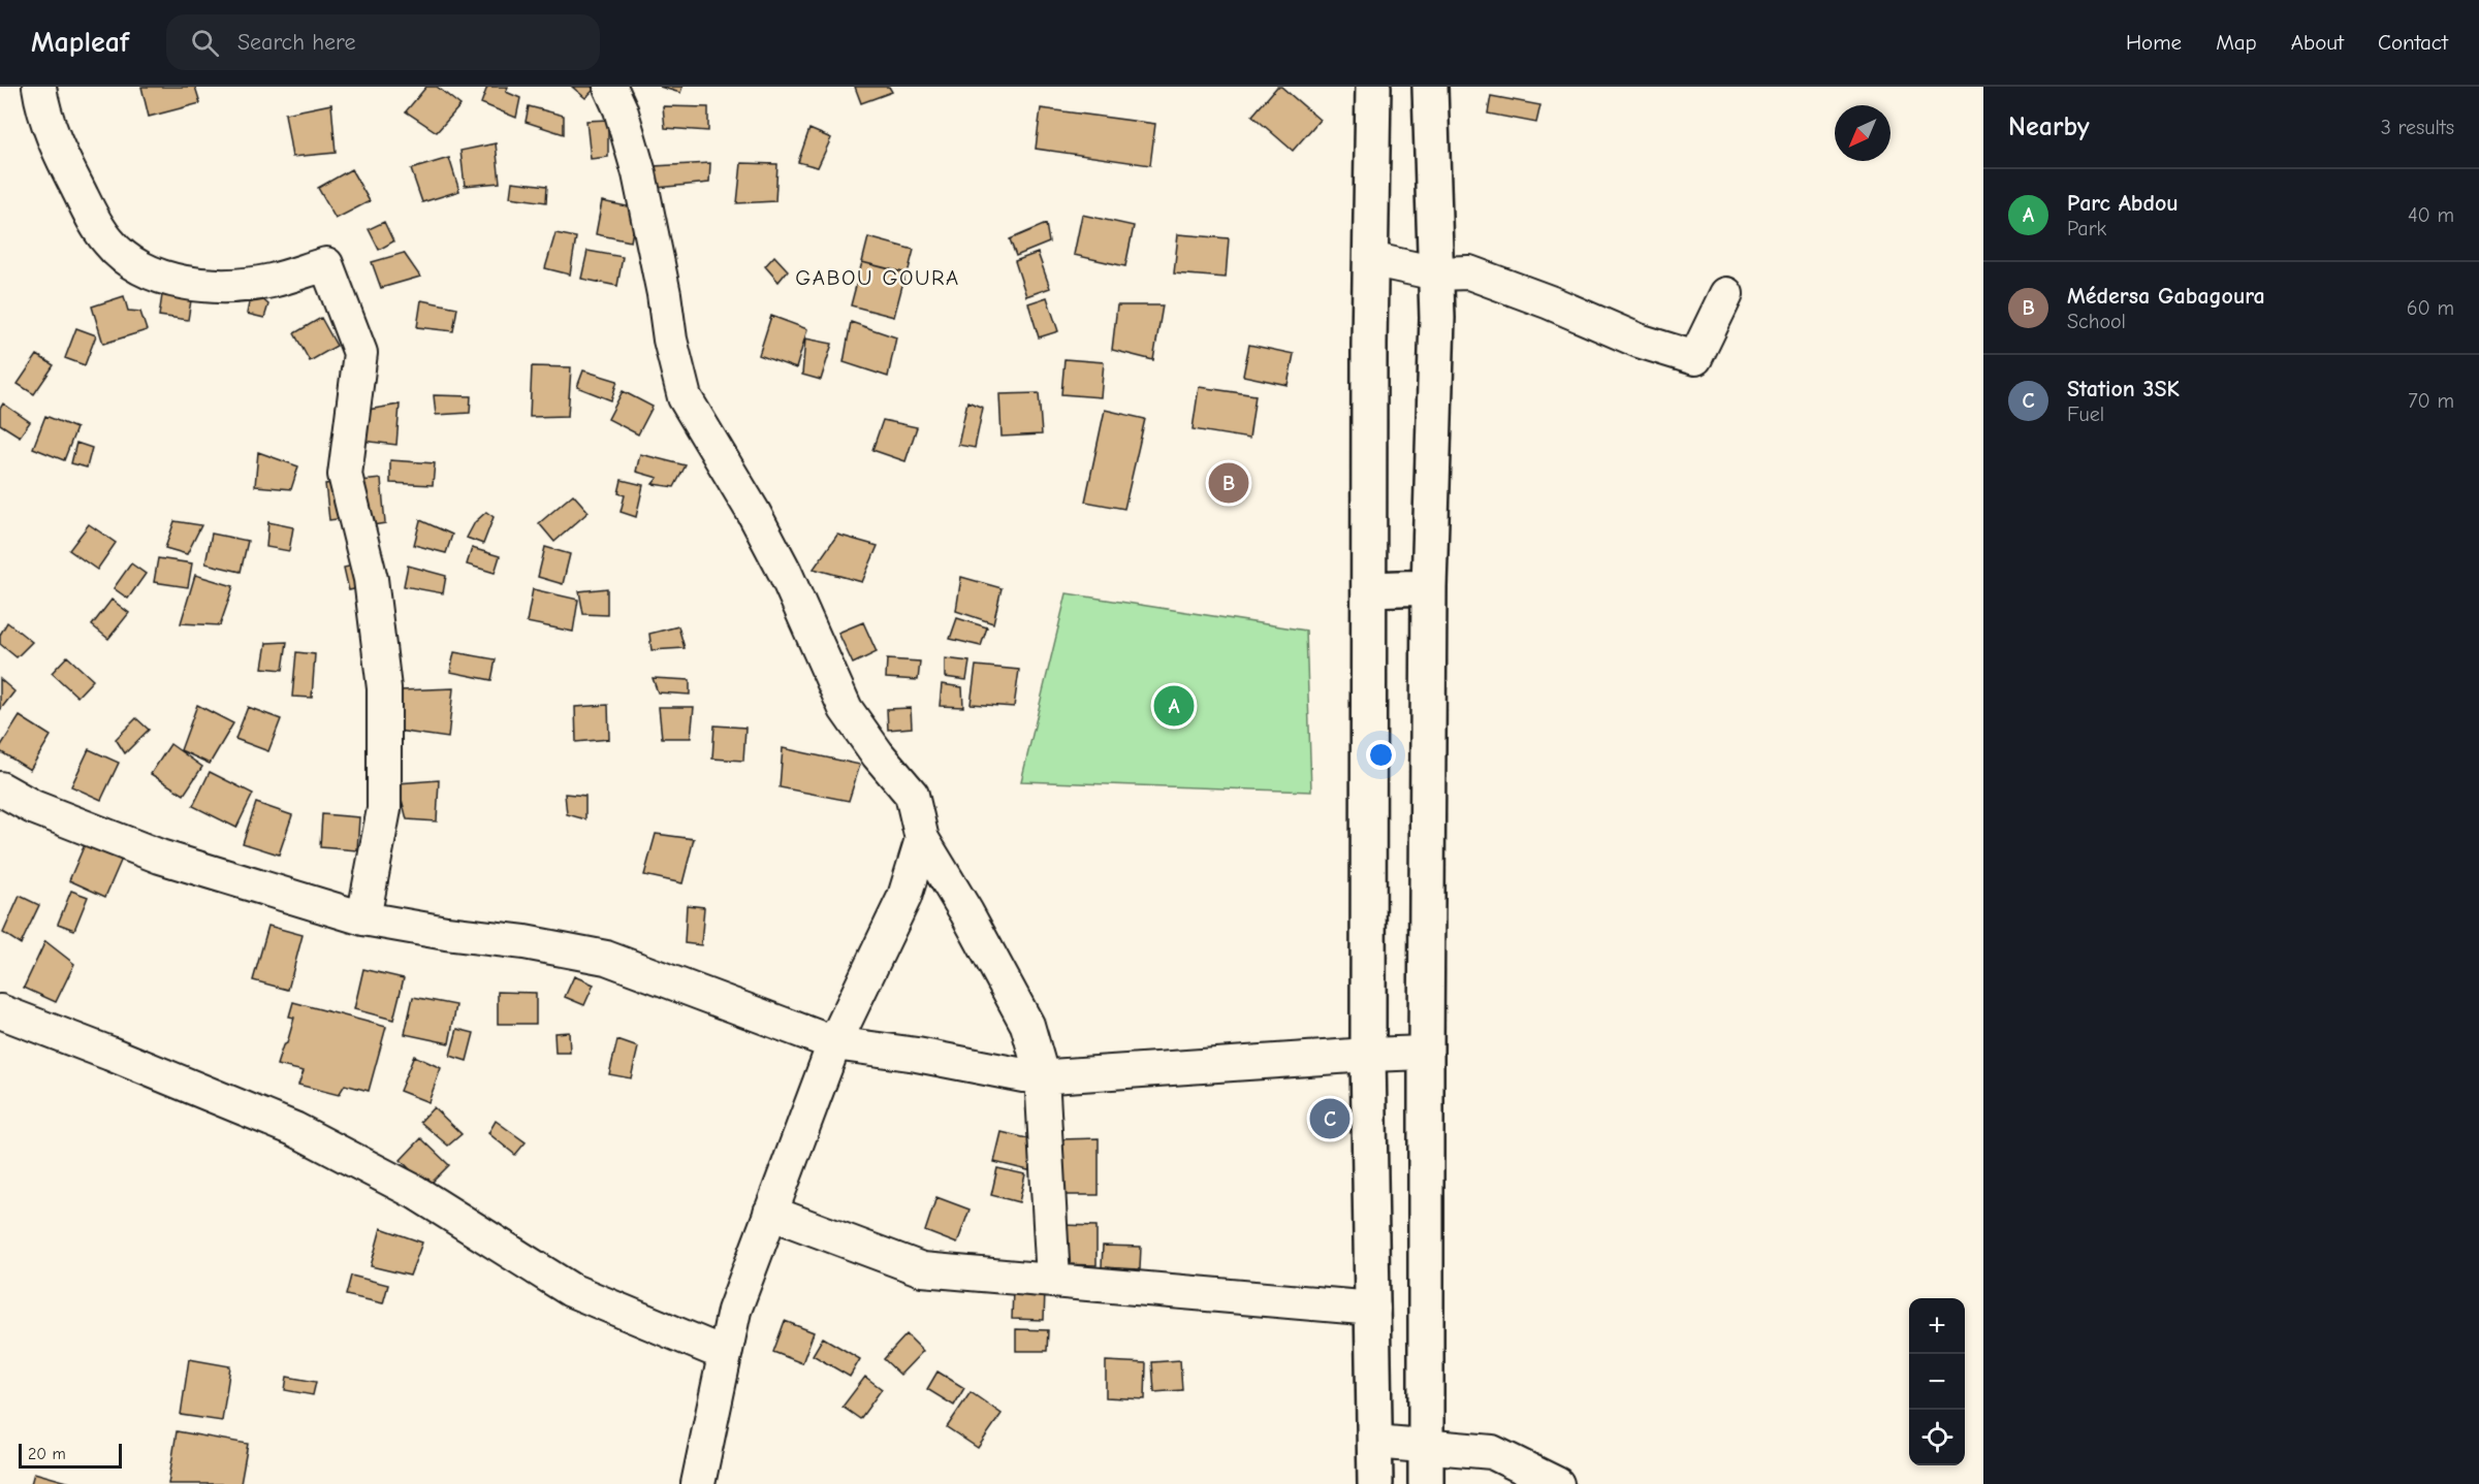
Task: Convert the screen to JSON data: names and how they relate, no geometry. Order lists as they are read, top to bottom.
{
  "districts": ["GABOU GOURA"],
  "scale_bar": "20 m",
  "north": "bottom left",
  "page": {
    "header": "Mapleaf",
    "search": "Search here",
    "nav": [
      "Home",
      "Map",
      "About",
      "Contact"
    ],
    "heading": ["Nearby", "3 results"],
    "list": [
      {
        "mark": "A",
        "name": "Parc Abdou",
        "note": "Park",
        "value": "40 m"
      },
      {
        "mark": "B",
        "name": "Médersa Gabagoura",
        "note": "School",
        "value": "60 m"
      },
      {
        "mark": "C",
        "name": "Station 3SK",
        "note": "Fuel",
        "value": "70 m"
      }
    ],
    "pins": ["B", "A", "C"],
    "map_buttons": ["+", "−"],
    "scale": "20 m"
  }
}
